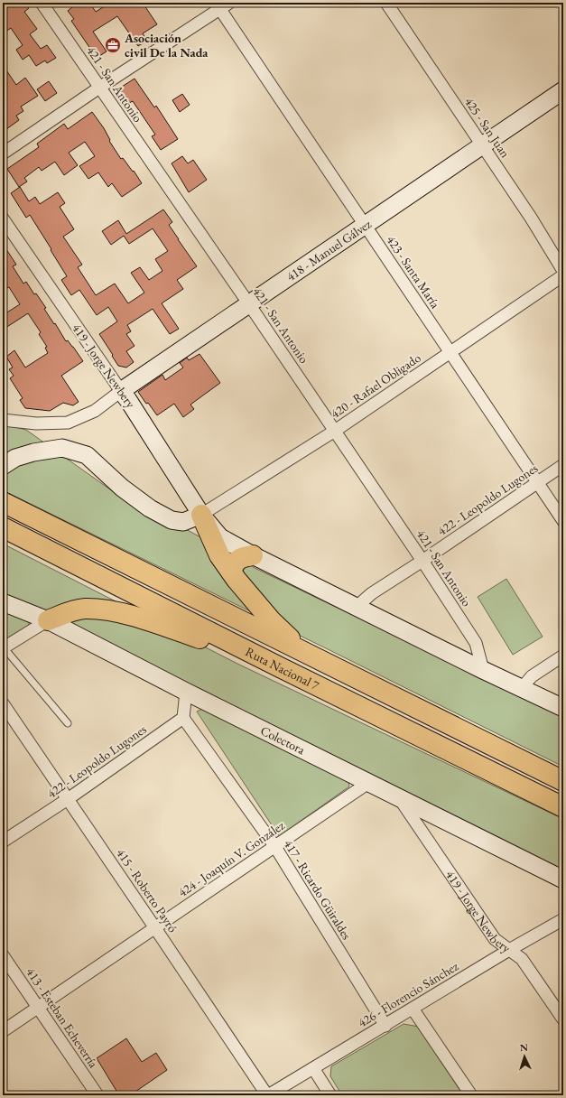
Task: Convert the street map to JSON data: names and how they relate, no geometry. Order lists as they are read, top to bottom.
{
  "streets": {
    "highway": ["Ruta Nacional 7"],
    "street": [
      "421 - San Antonio",
      "425 - San Juan",
      "418 - Manuel Gálvez",
      "423 - Santa María",
      "419 - Jorge Newbery",
      "420 - Rafael Obligado",
      "422 - Leopoldo Lugones",
      "Colectora",
      "424 - Joaquín V. González",
      "417 - Ricardo Güiraldes",
      "415 - Roberto Payró",
      "426 - Florencio Sánchez",
      "413 - Esteban Echeverría"
    ]
  },
  "crossings": [
    ["421 - San Antonio", "418 - Manuel Gálvez"],
    ["421 - San Antonio", "420 - Rafael Obligado"],
    ["421 - San Antonio", "422 - Leopoldo Lugones"],
    ["425 - San Juan", "418 - Manuel Gálvez"],
    ["418 - Manuel Gálvez", "423 - Santa María"],
    ["418 - Manuel Gálvez", "419 - Jorge Newbery"],
    ["423 - Santa María", "420 - Rafael Obligado"],
    ["423 - Santa María", "422 - Leopoldo Lugones"],
    ["419 - Jorge Newbery", "420 - Rafael Obligado"],
    ["419 - Jorge Newbery", "Colectora"],
    ["419 - Jorge Newbery", "426 - Florencio Sánchez"],
    ["422 - Leopoldo Lugones", "417 - Ricardo Güiraldes"],
    ["422 - Leopoldo Lugones", "415 - Roberto Payró"],
    ["Colectora", "424 - Joaquín V. González"],
    ["424 - Joaquín V. González", "417 - Ricardo Güiraldes"],
    ["424 - Joaquín V. González", "415 - Roberto Payró"],
    ["424 - Joaquín V. González", "413 - Esteban Echeverría"],
    ["417 - Ricardo Güiraldes", "426 - Florencio Sánchez"],
    ["415 - Roberto Payró", "426 - Florencio Sánchez"]
  ],
  "places": {
    "office": ["Asociación civil De la Nada"]
  },
  "north": "top"
}
